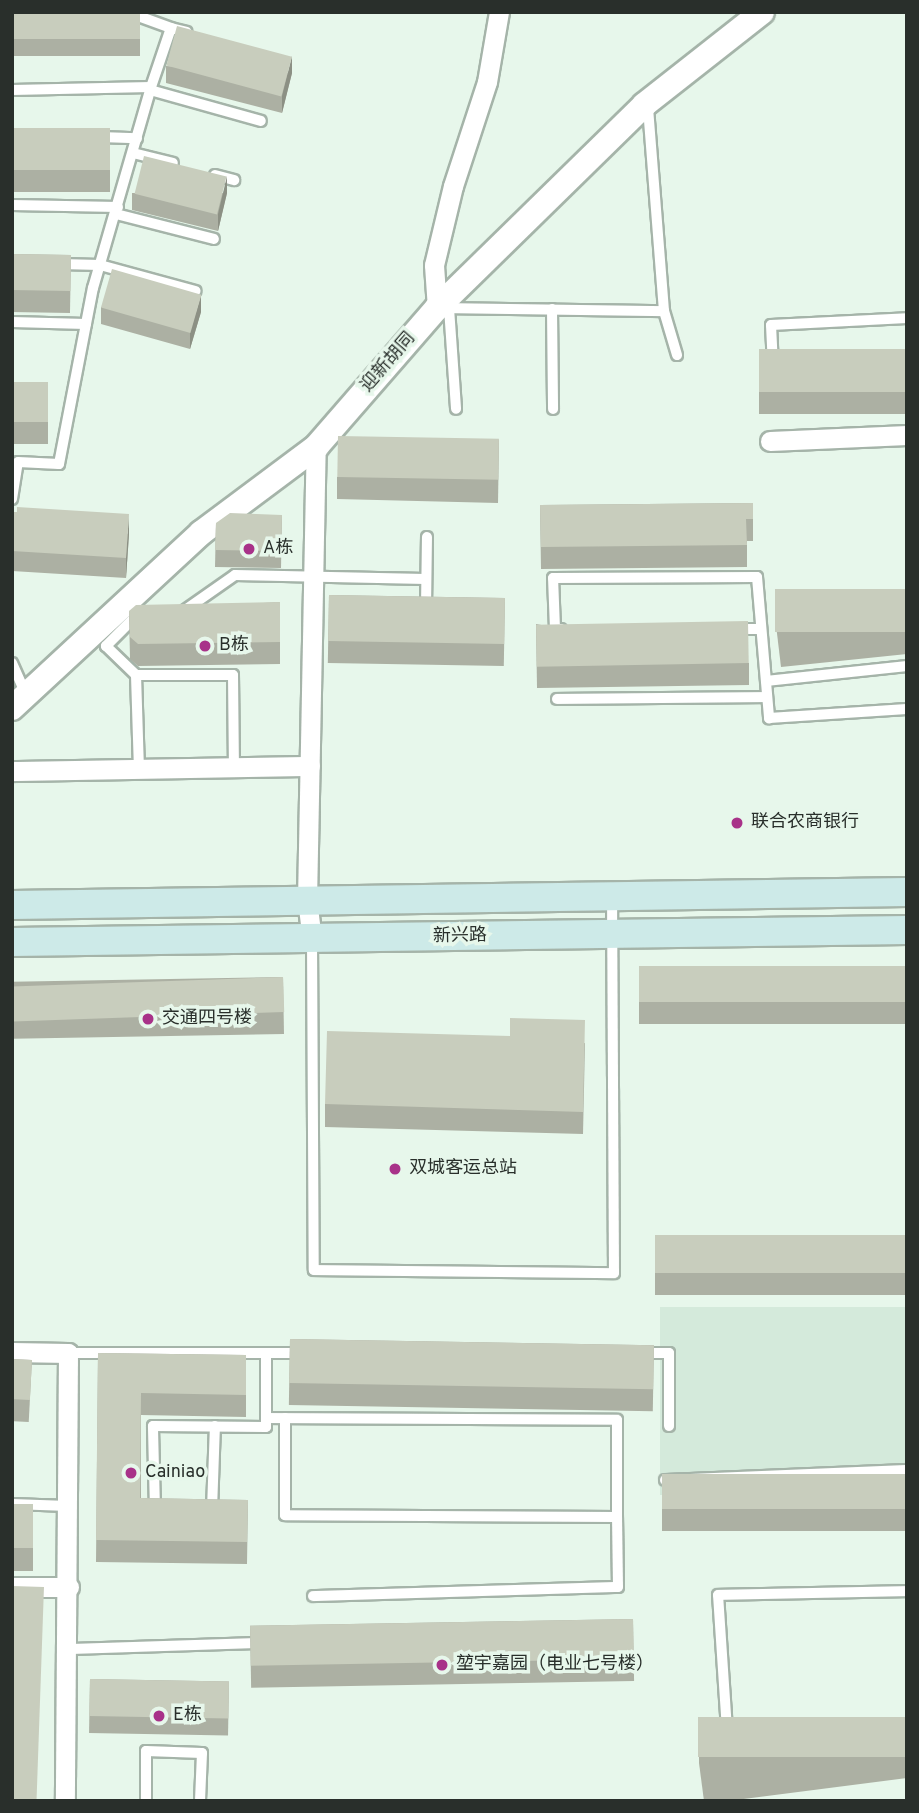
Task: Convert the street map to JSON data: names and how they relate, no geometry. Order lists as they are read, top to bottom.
{
  "streets": {
    "main road": ["新兴路"],
    "street": ["迎新胡同"]
  },
  "places": [
    "A栋",
    "B栋",
    "联合农商银行",
    "交通四号楼",
    "双城客运总站",
    "Cainiao",
    "堃宇嘉园（电业七号楼）",
    "E栋"
  ]
}
